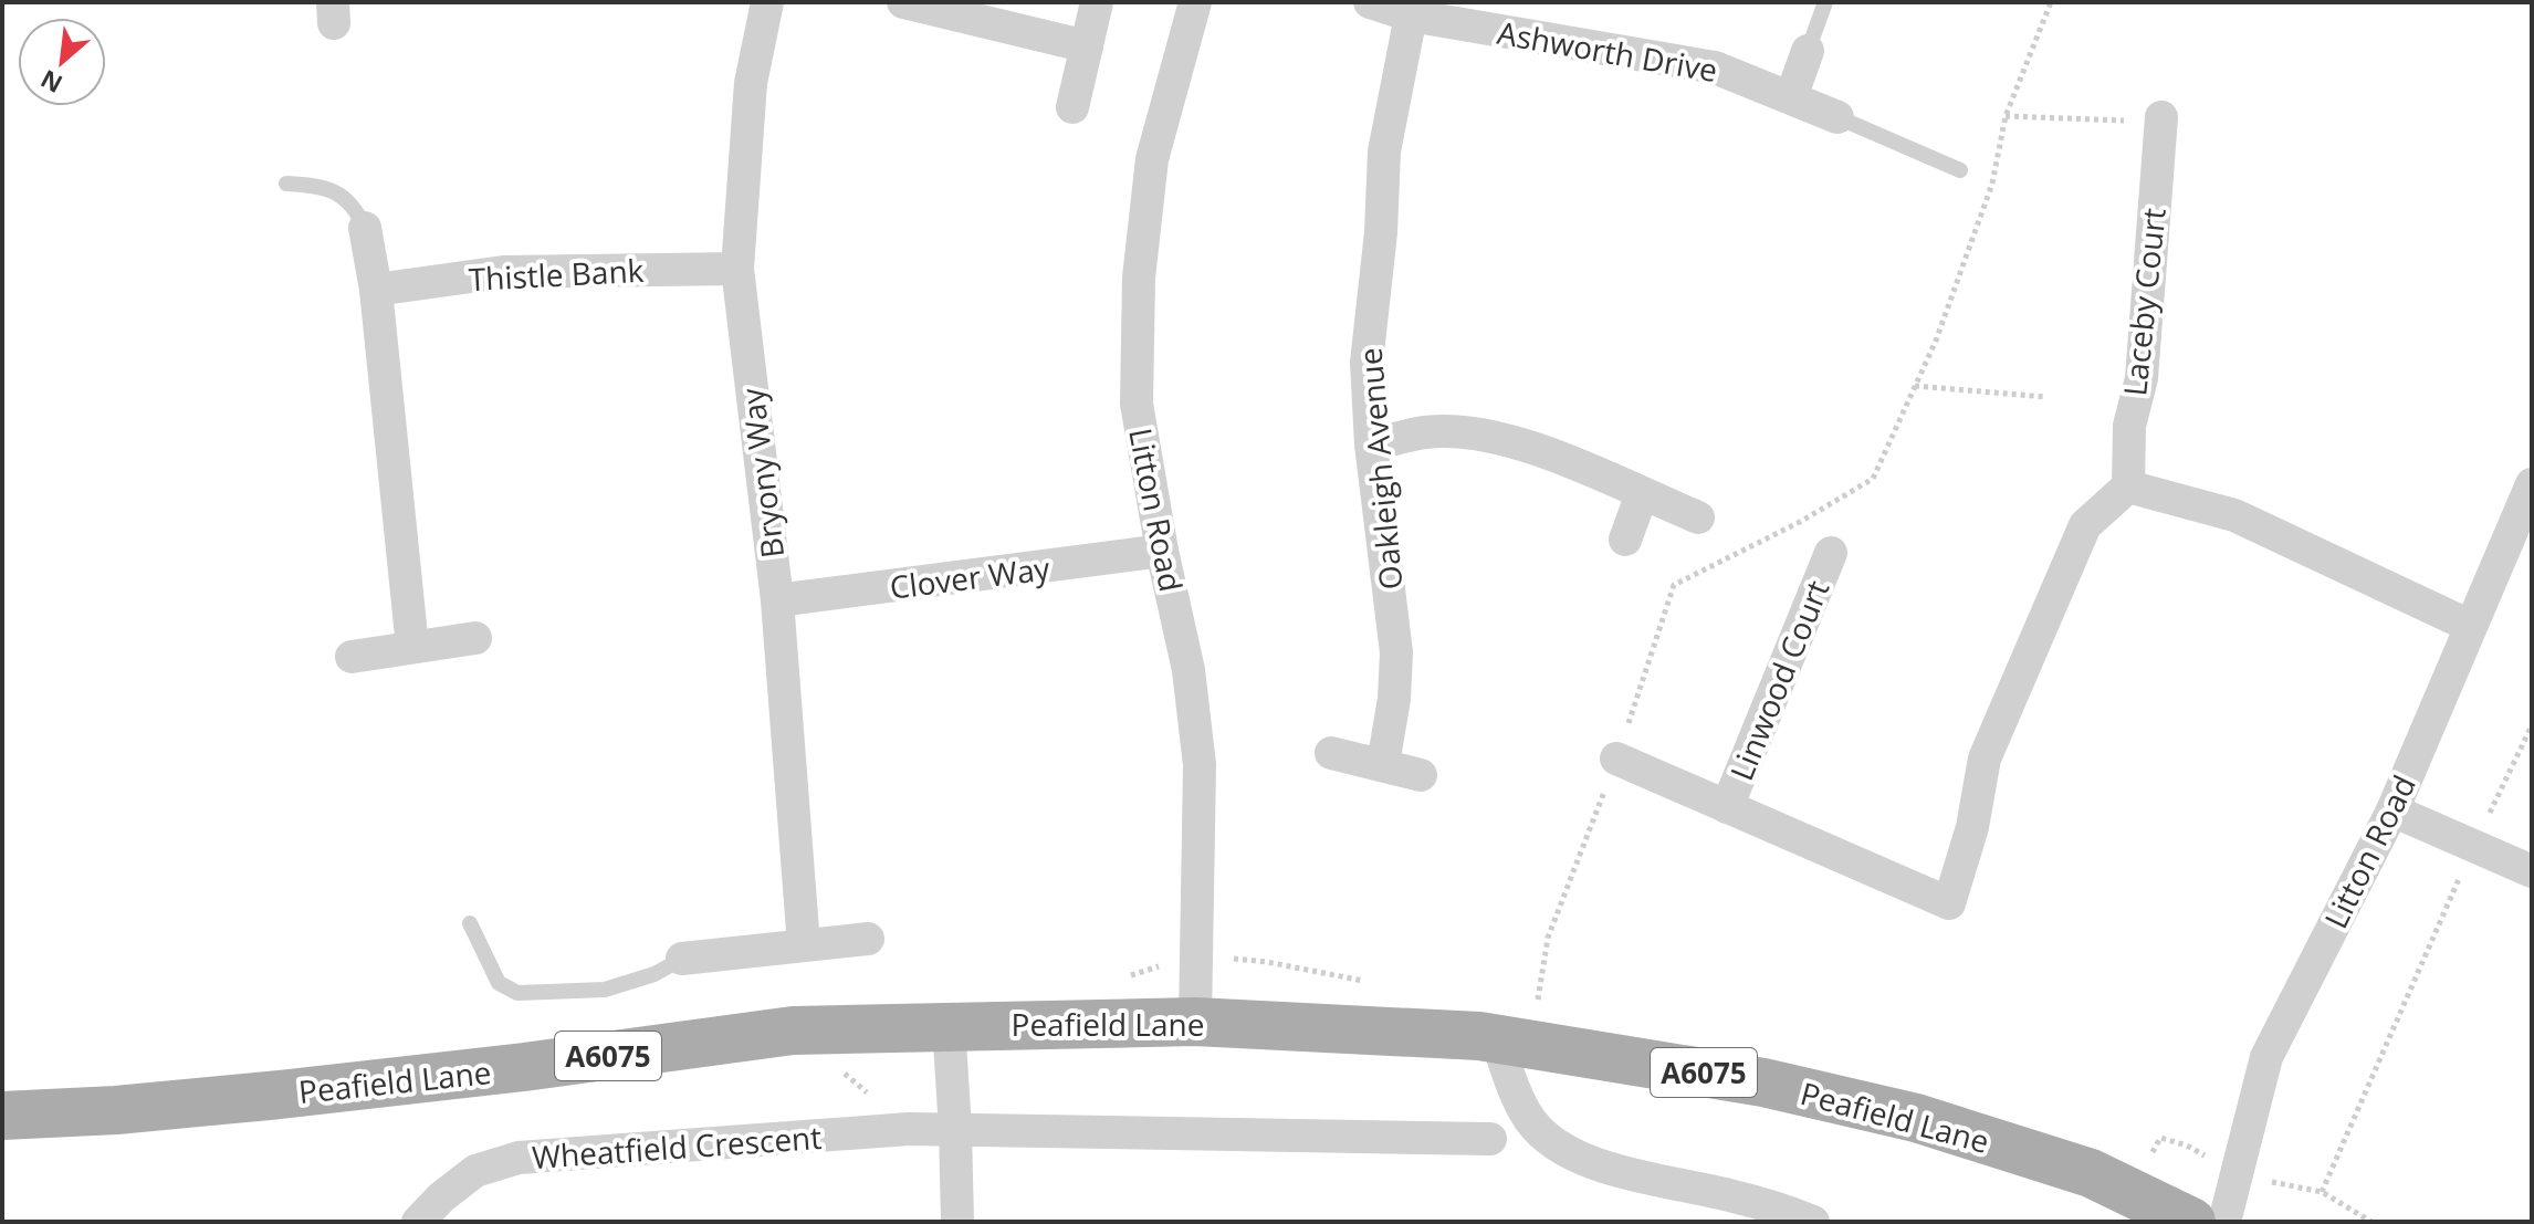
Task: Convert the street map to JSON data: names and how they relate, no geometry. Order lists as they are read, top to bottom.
{
  "streets": {
    "main road": ["Peafield Lane", "A6075"],
    "street": [
      "Ashworth Drive",
      "Thistle Bank",
      "Laceby Court",
      "Oakleigh Avenue",
      "Bryony Way",
      "Litton Road",
      "Clover Way",
      "Linwood Court",
      "Wheatfield Crescent"
    ]
  },
  "crossings": [
    ["Ashworth Drive", "Oakleigh Avenue"],
    ["Thistle Bank", "Bryony Way"],
    ["Laceby Court", "Linwood Court"],
    ["Bryony Way", "Clover Way"],
    ["Litton Road", "Clover Way"],
    ["Litton Road", "Peafield Lane"]
  ],
  "north": "bottom left"
}
